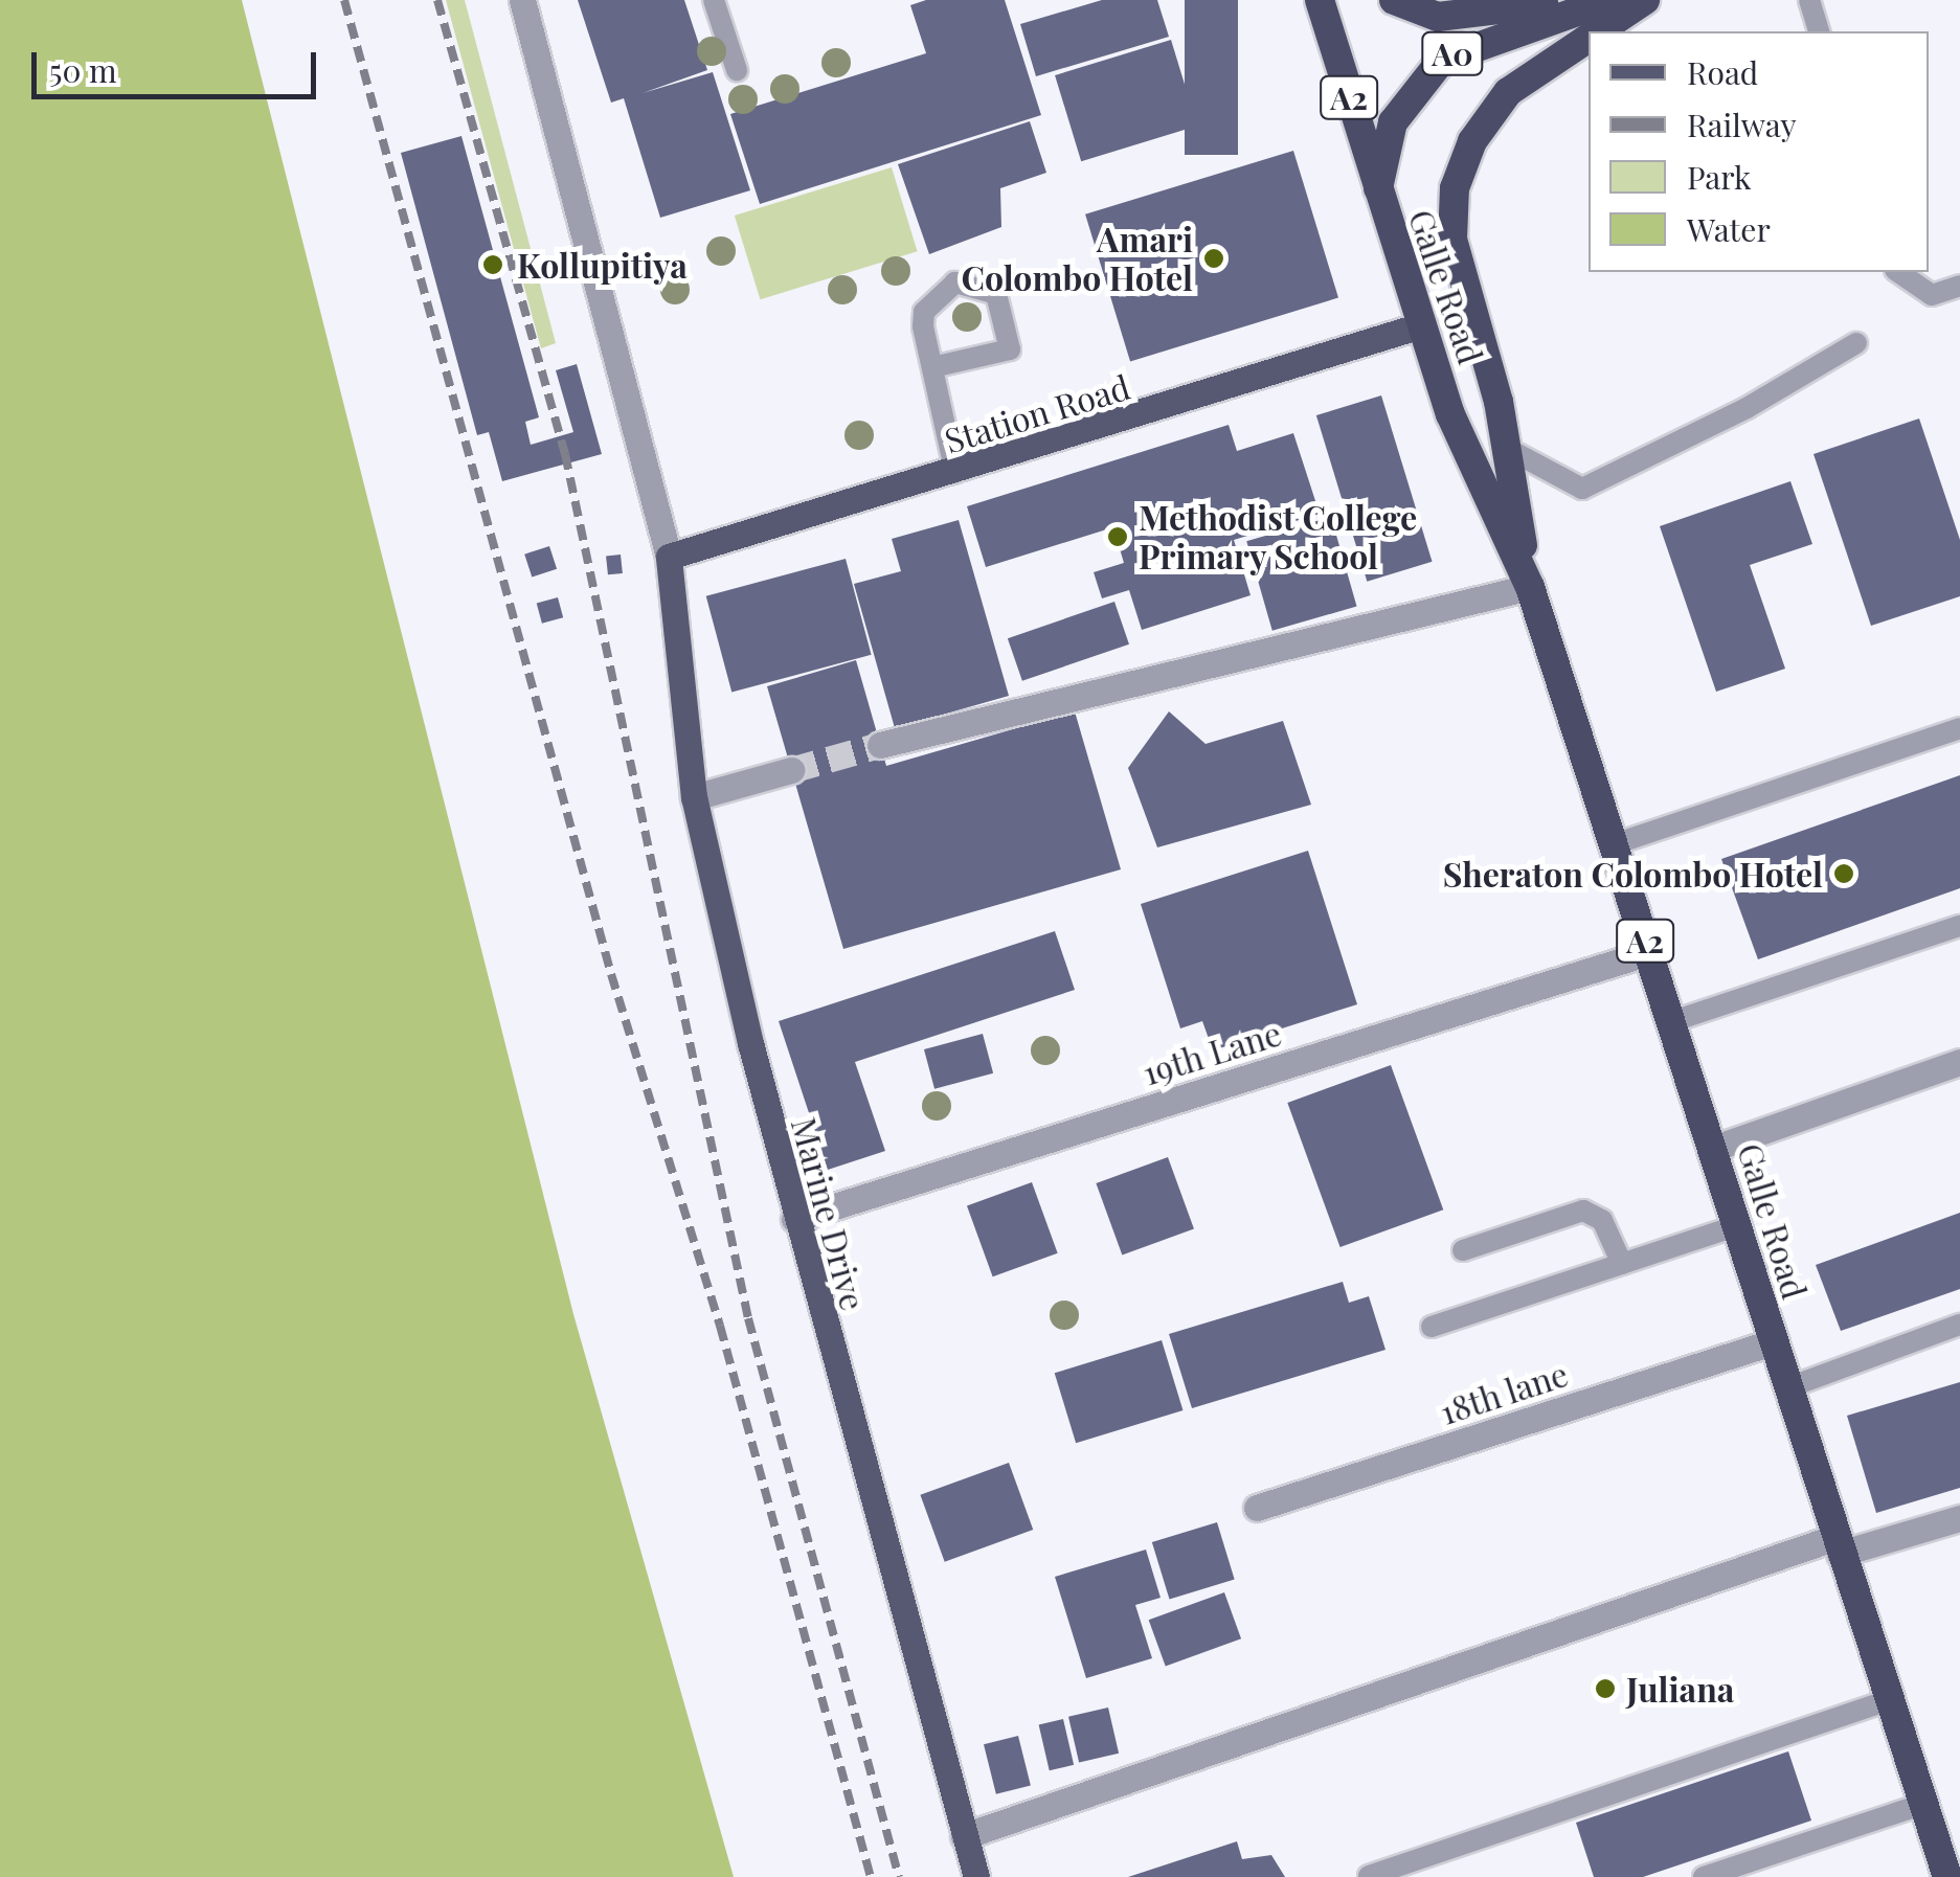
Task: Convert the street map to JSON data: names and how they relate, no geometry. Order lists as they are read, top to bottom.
{
  "streets": {
    "highway": ["A0", "A2", "Galle Road"],
    "main road": ["Station Road", "Marine Drive"],
    "street": ["19th Lane", "18th lane"]
  },
  "crossings": [
    ["A0", "Galle Road"],
    ["Galle Road", "Station Road"],
    ["Galle Road", "19th Lane"],
    ["Galle Road", "18th lane"],
    ["Station Road", "Marine Drive"],
    ["19th Lane", "Marine Drive"]
  ],
  "places": [
    "Amari Colombo Hotel",
    "Kollupitiya",
    "Methodist College Primary School",
    "Sheraton Colombo Hotel",
    "Juliana"
  ],
  "legend": [
    "Road",
    "Railway",
    "Park",
    "Water"
  ],
  "scale_bar": "50 m"
}
